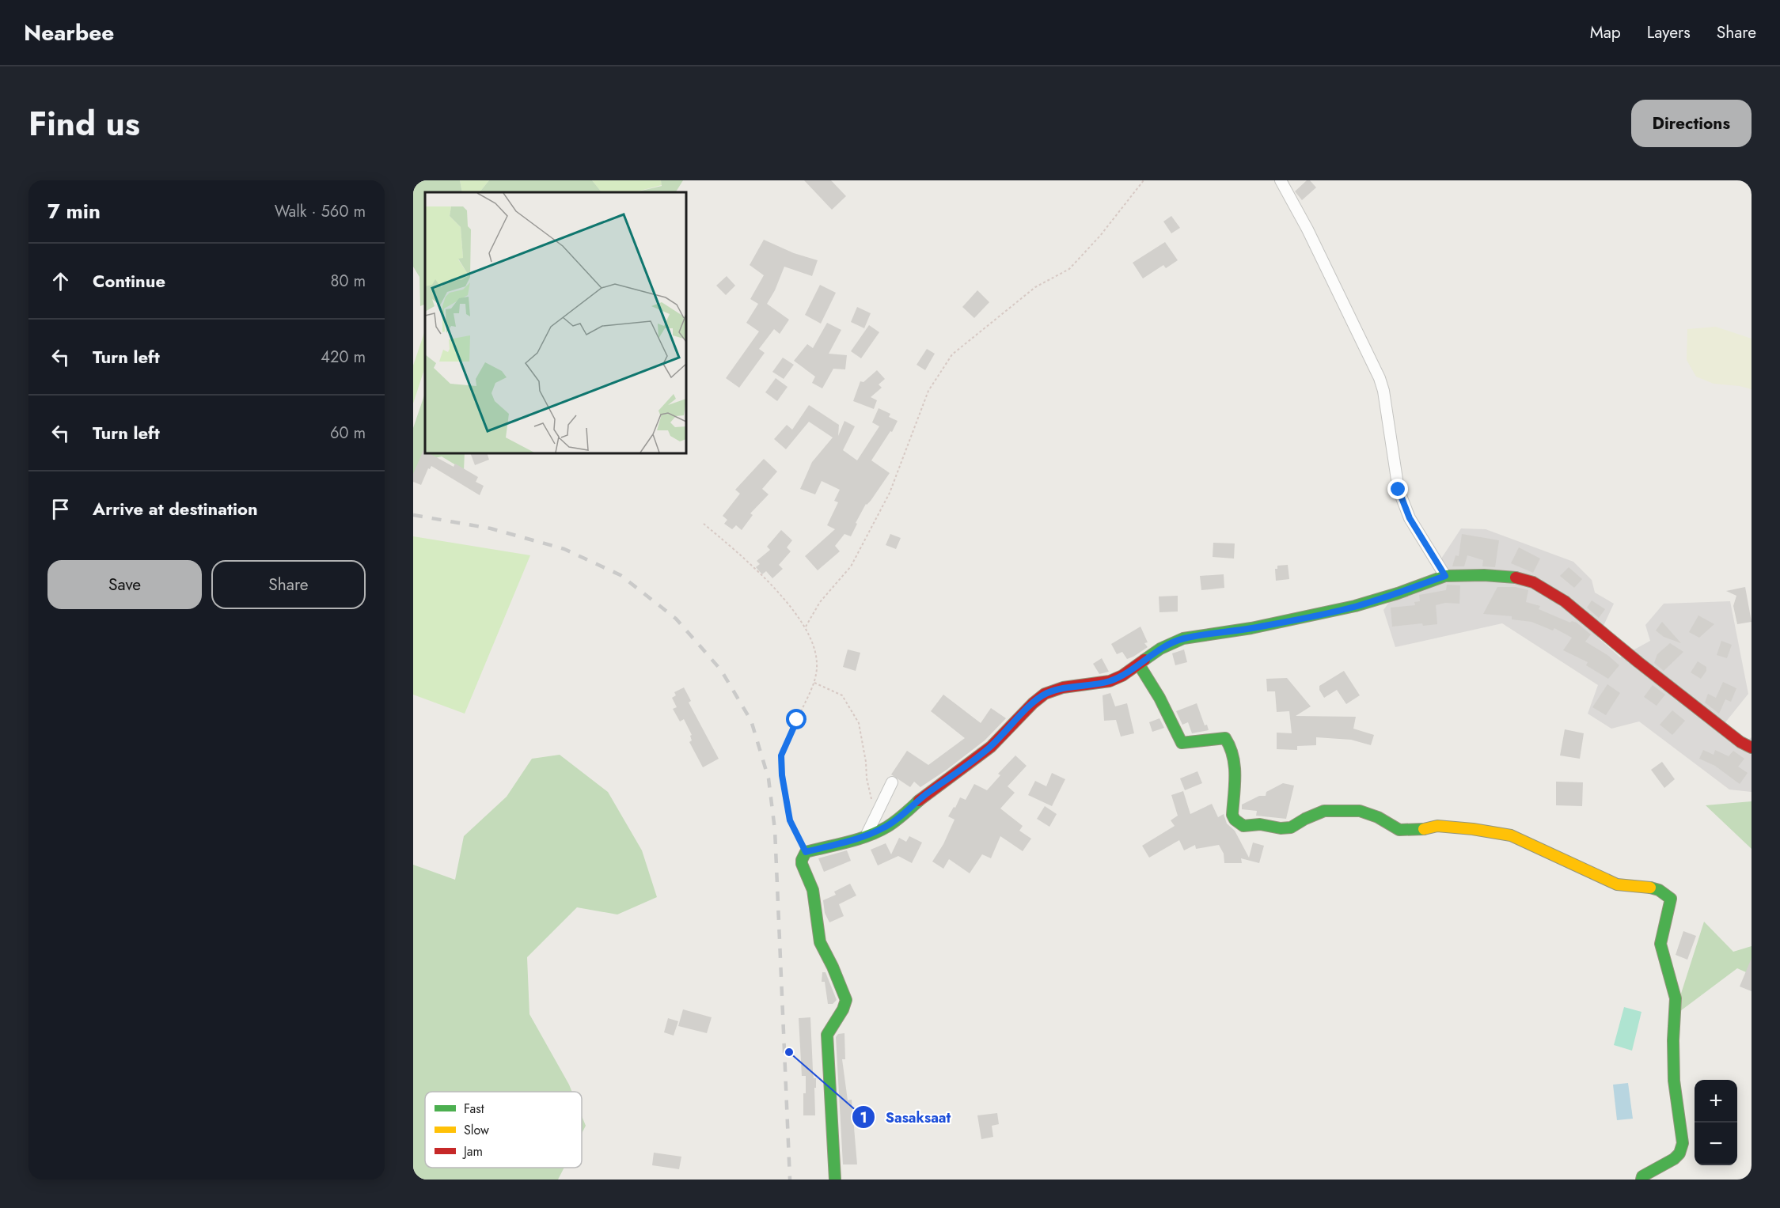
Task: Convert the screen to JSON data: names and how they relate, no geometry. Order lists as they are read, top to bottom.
{
  "places": ["Sasaksaat"],
  "legend": ["Fast", "Slow", "Jam"],
  "page": {
    "header": "Nearbee",
    "nav": ["Map", "Layers", "Share"],
    "title": "Find us",
    "buttons": [
      "Directions",
      ["Save", "Share"]
    ],
    "heading": ["7 min", "Walk · 560 m"],
    "list": [
      ["Continue", "80 m"],
      ["Turn left", "420 m"],
      ["Turn left", "60 m"],
      "Arrive at destination"
    ],
    "map_buttons": ["+", "−"]
  }
}
